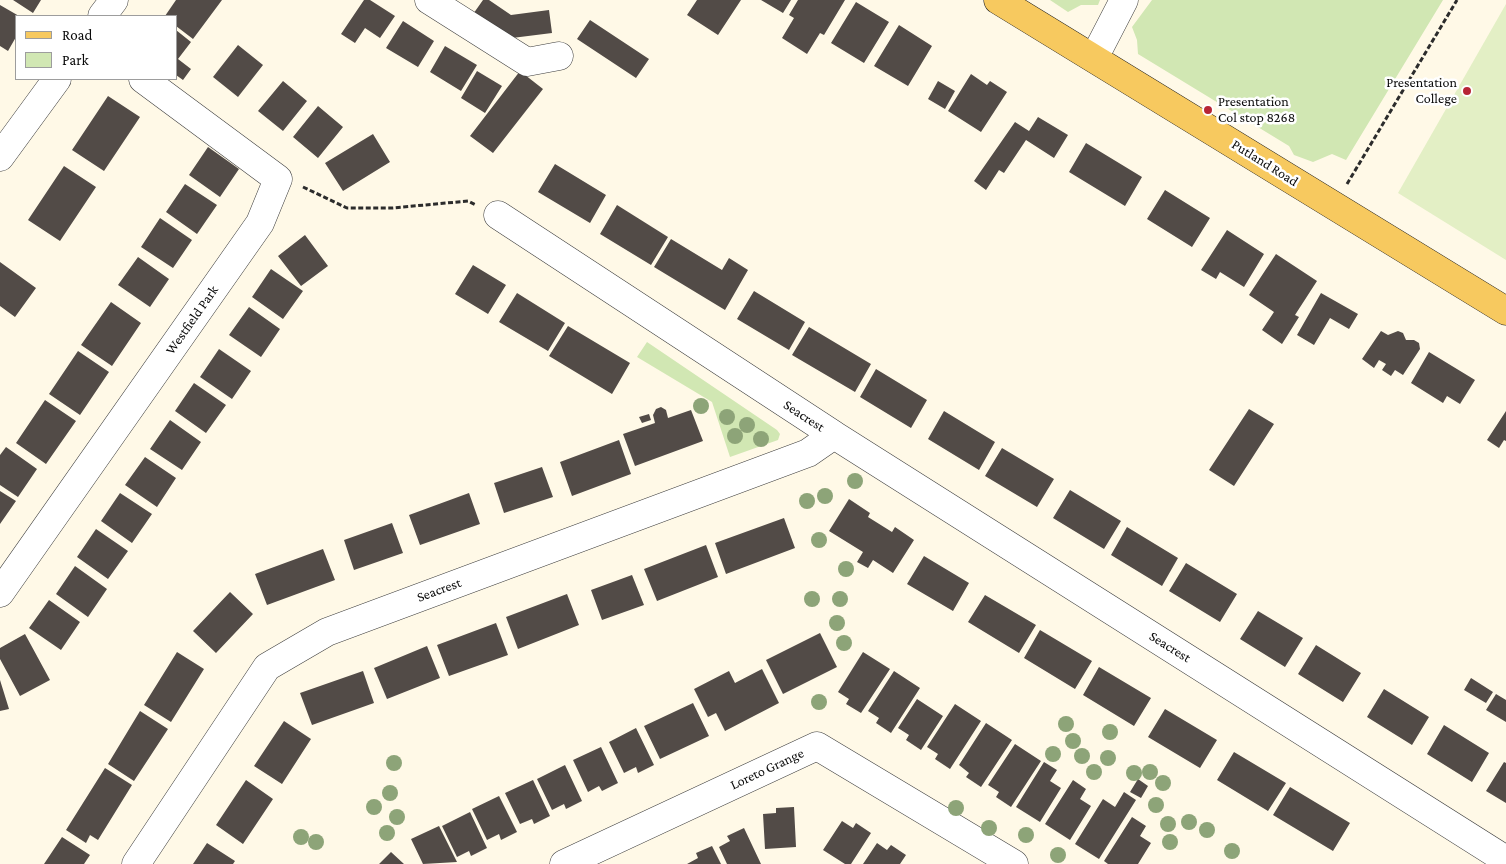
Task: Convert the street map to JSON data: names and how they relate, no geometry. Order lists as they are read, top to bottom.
{
  "streets": {
    "main road": ["Putland Road"],
    "street": ["Westfield Park", "Seacrest", "Loreto Grange"]
  },
  "places": ["Presentation College", "Presentation Col stop 8268"],
  "legend": ["Road", "Park"]
}
